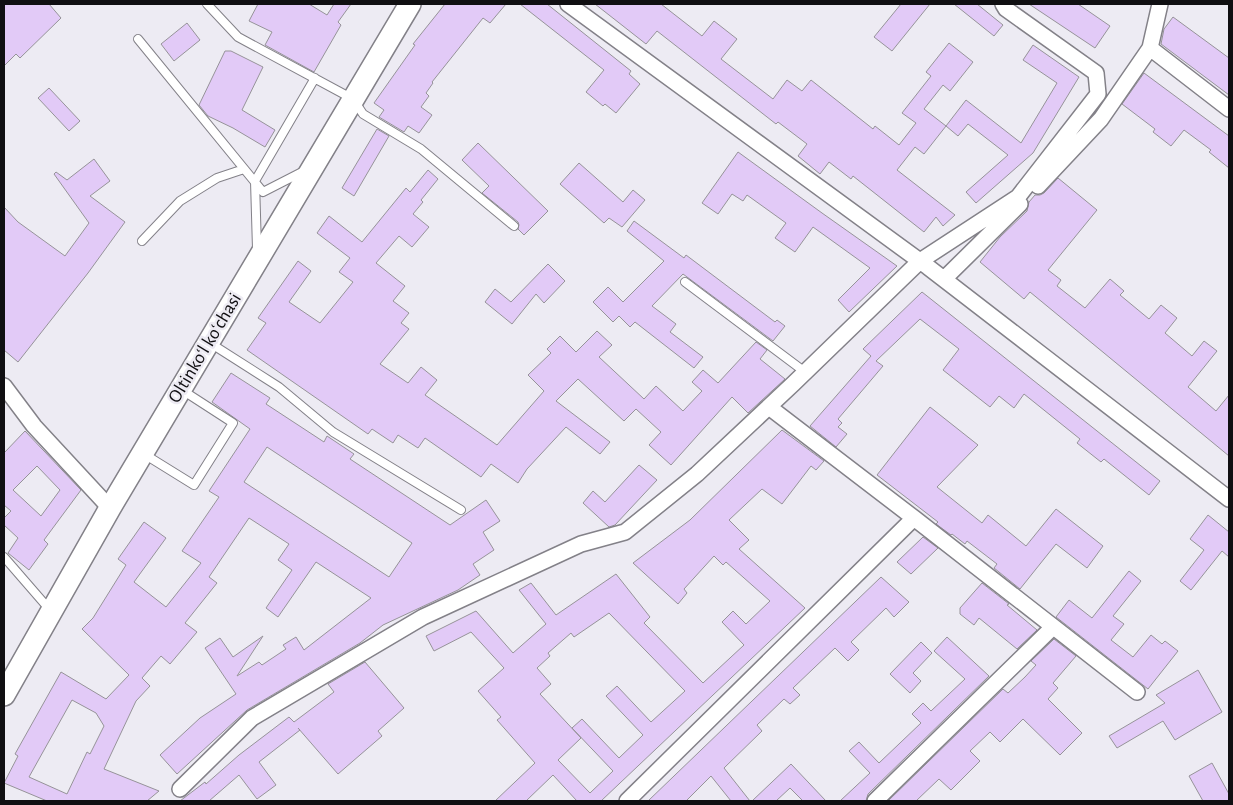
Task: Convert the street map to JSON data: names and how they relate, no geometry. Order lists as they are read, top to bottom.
{
  "streets": {
    "main road": ["Oltinkoʻl koʻchasi"]
  }
}
